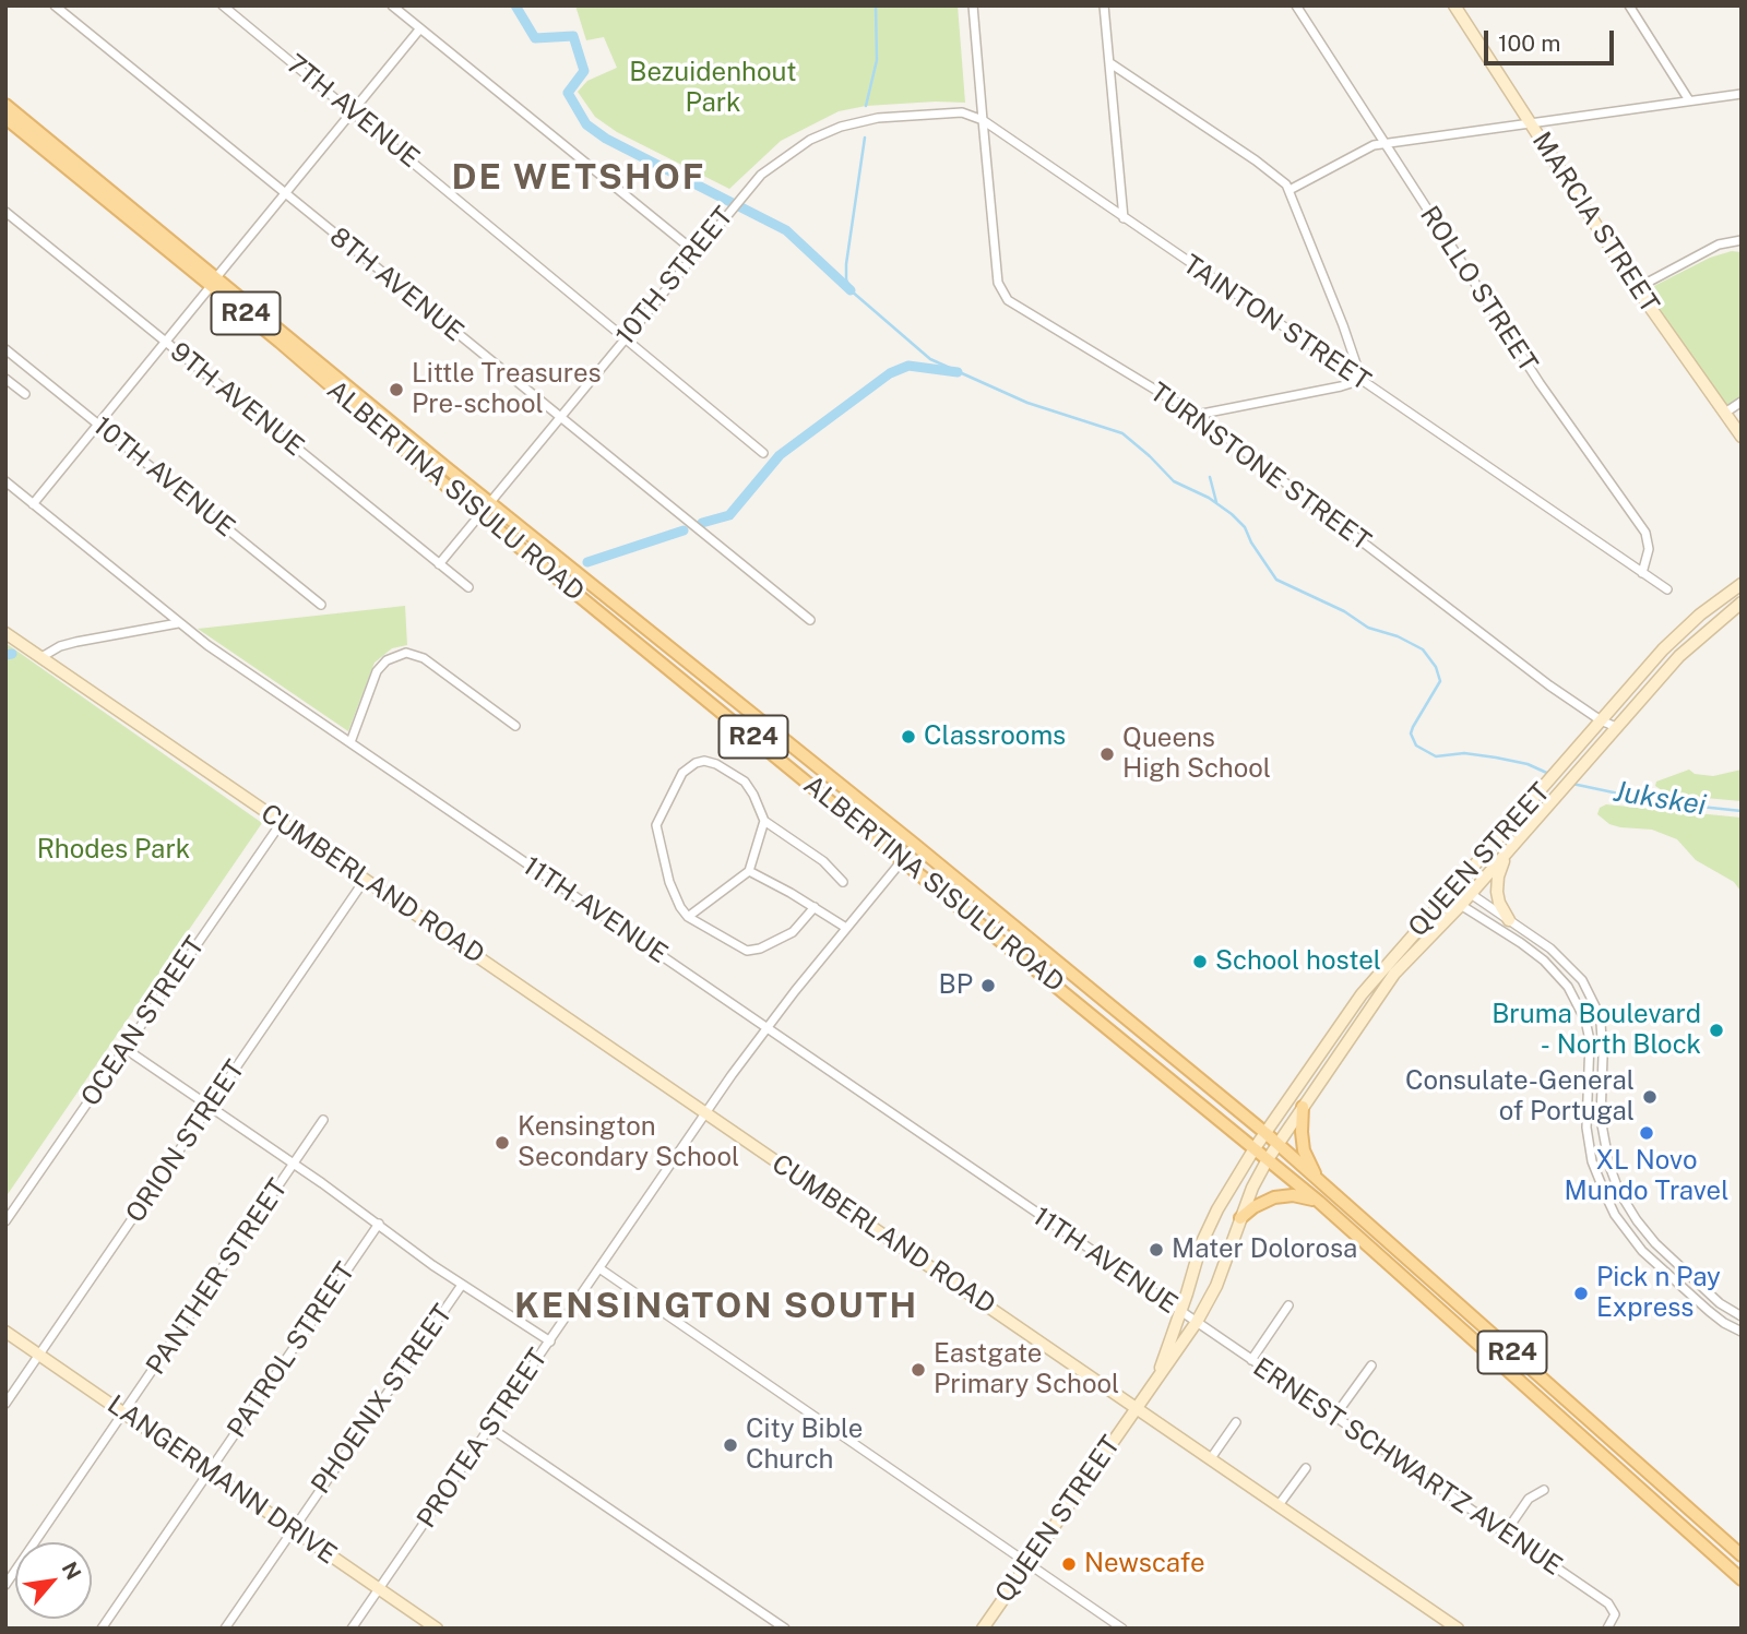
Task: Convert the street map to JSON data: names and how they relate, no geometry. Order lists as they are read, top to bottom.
{
  "streets": {
    "main road": [
      "MARCIA STREET",
      "R24",
      "ALBERTINA SISULU ROAD",
      "QUEEN STREET",
      "CUMBERLAND ROAD",
      "LANGERMANN DRIVE"
    ],
    "street": [
      "7TH AVENUE",
      "10TH STREET",
      "8TH AVENUE",
      "ROLLO STREET",
      "TAINTON STREET",
      "9TH AVENUE",
      "TURNSTONE STREET",
      "10TH AVENUE",
      "11TH AVENUE",
      "OCEAN STREET",
      "ORION STREET",
      "PANTHER STREET",
      "PATROL STREET",
      "PHOENIX STREET",
      "PROTEA STREET",
      "ERNEST SCHWARTZ AVENUE"
    ]
  },
  "crossings": [
    ["7TH AVENUE", "10TH STREET"],
    ["10TH STREET", "8TH AVENUE"],
    ["10TH STREET", "TAINTON STREET"],
    ["10TH STREET", "9TH AVENUE"],
    ["10TH STREET", "TURNSTONE STREET"],
    ["10TH STREET", "ALBERTINA SISULU ROAD"],
    ["ROLLO STREET", "TAINTON STREET"],
    ["TAINTON STREET", "TURNSTONE STREET"],
    ["TURNSTONE STREET", "QUEEN STREET"],
    ["ALBERTINA SISULU ROAD", "QUEEN STREET"],
    ["ALBERTINA SISULU ROAD", "PROTEA STREET"],
    ["QUEEN STREET", "CUMBERLAND ROAD"],
    ["QUEEN STREET", "11TH AVENUE"],
    ["QUEEN STREET", "ERNEST SCHWARTZ AVENUE"],
    ["CUMBERLAND ROAD", "OCEAN STREET"],
    ["CUMBERLAND ROAD", "ORION STREET"],
    ["CUMBERLAND ROAD", "PROTEA STREET"],
    ["11TH AVENUE", "PROTEA STREET"],
    ["11TH AVENUE", "ERNEST SCHWARTZ AVENUE"],
    ["ORION STREET", "LANGERMANN DRIVE"],
    ["PANTHER STREET", "LANGERMANN DRIVE"],
    ["PATROL STREET", "LANGERMANN DRIVE"],
    ["PHOENIX STREET", "LANGERMANN DRIVE"],
    ["PROTEA STREET", "LANGERMANN DRIVE"]
  ],
  "districts": ["DE WETSHOF", "KENSINGTON SOUTH"],
  "water": ["Jukskei"],
  "parks": ["Bezuidenhout Park", "Rhodes Park"],
  "places": [
    "Little Treasures Pre-school",
    "Classrooms",
    "Queens High School",
    "School hostel",
    "BP",
    "Bruma Boulevard - North Block",
    "Consulate-General of Portugal",
    "XL Novo Mundo Travel",
    "Kensington Secondary School",
    "Mater Dolorosa",
    "Pick n Pay Express",
    "Eastgate Primary School",
    "City Bible Church",
    "Newscafe"
  ],
  "scale_bar": "100 m",
  "north": "top right"
}
